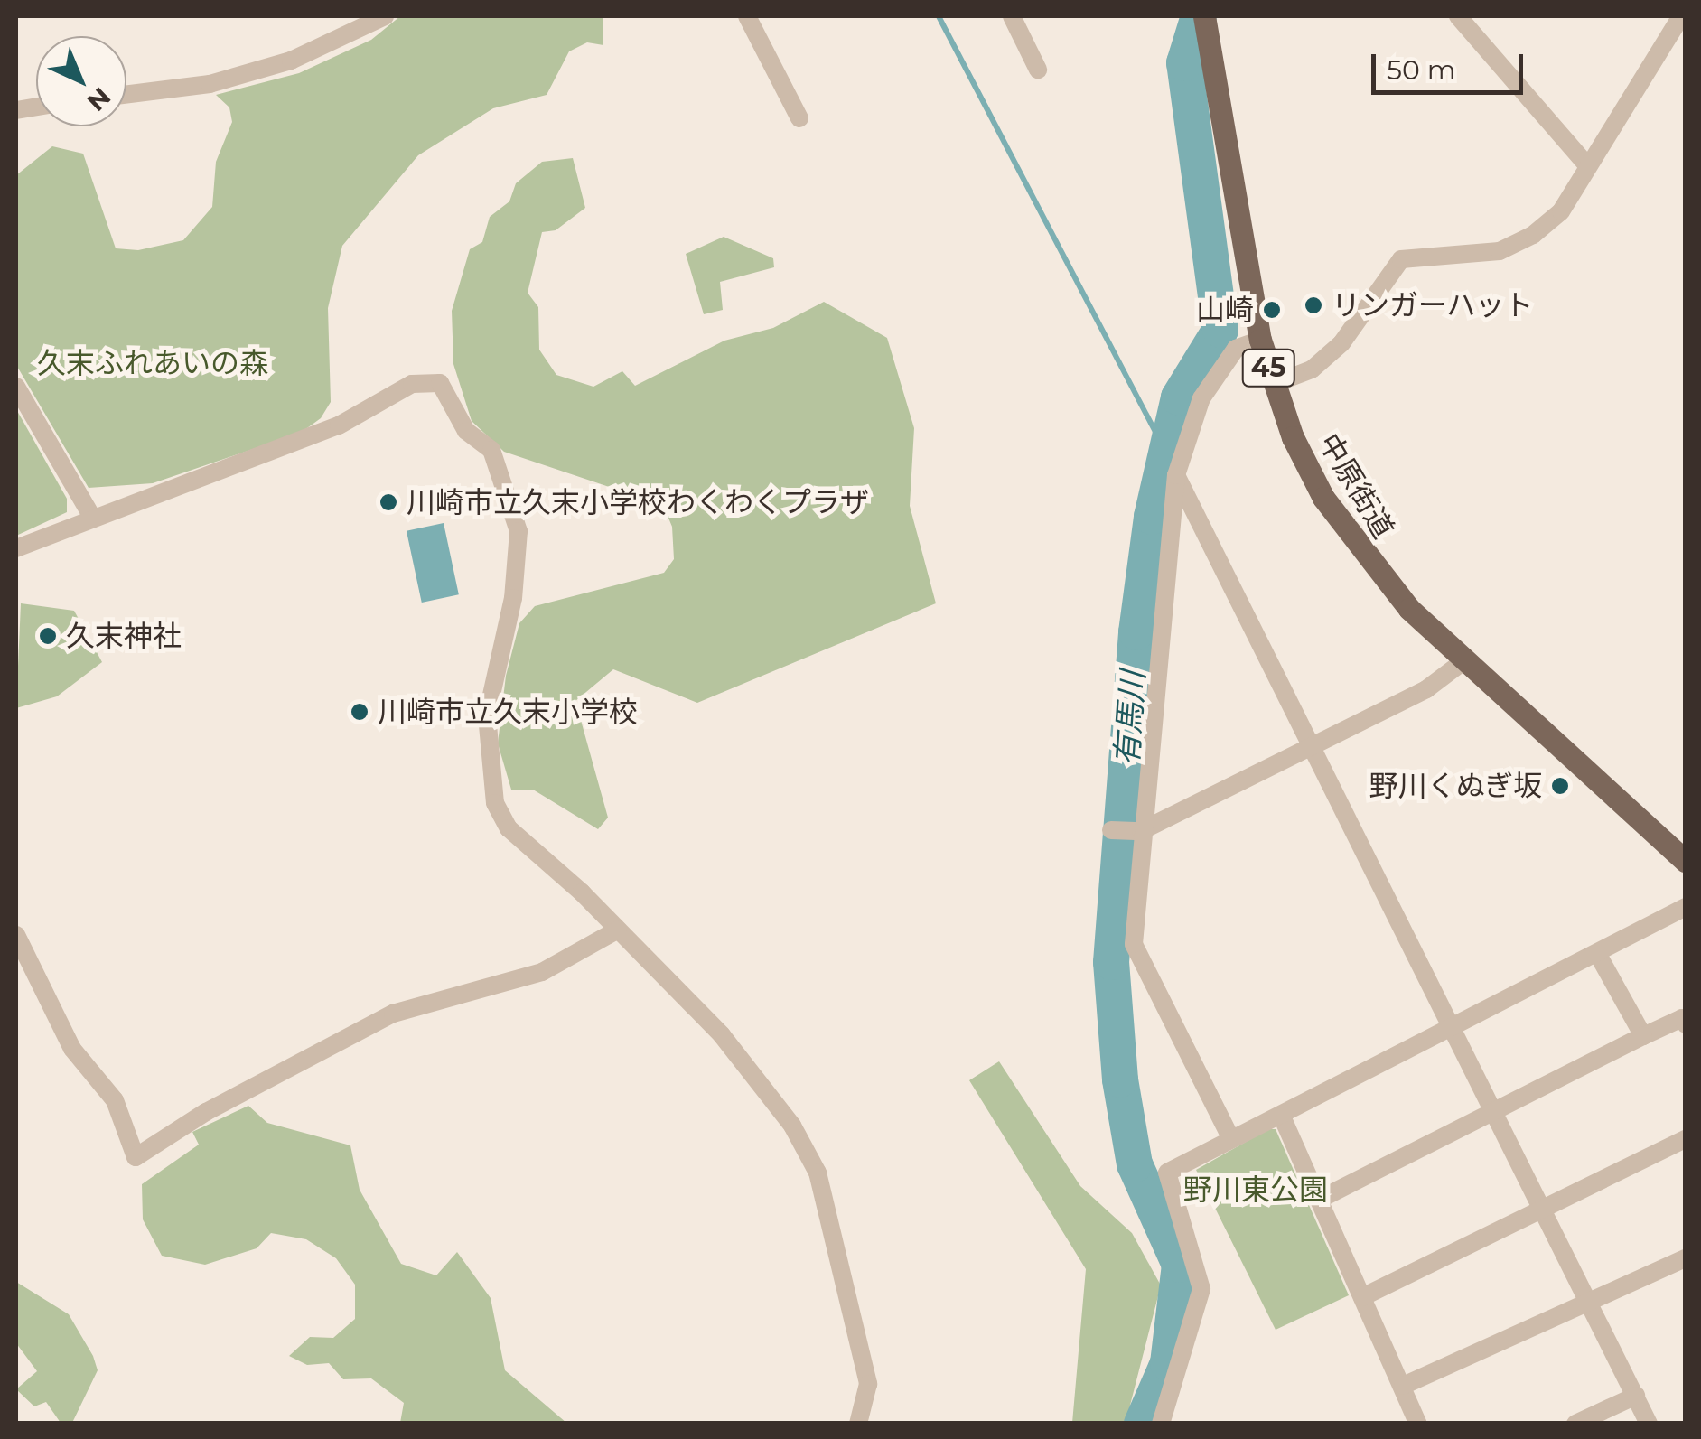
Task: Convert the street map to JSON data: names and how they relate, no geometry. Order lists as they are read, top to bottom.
{
  "streets": {
    "main road": ["45", "中原街道"]
  },
  "water": ["有馬川"],
  "parks": ["久末ふれあいの森", "野川東公園"],
  "places": [
    "リンガーハット",
    "山崎",
    "川崎市立久末小学校わくわくプラザ",
    "久末神社",
    "川崎市立久末小学校",
    "野川くぬぎ坂"
  ],
  "scale_bar": "50 m",
  "north": "bottom right"
}
